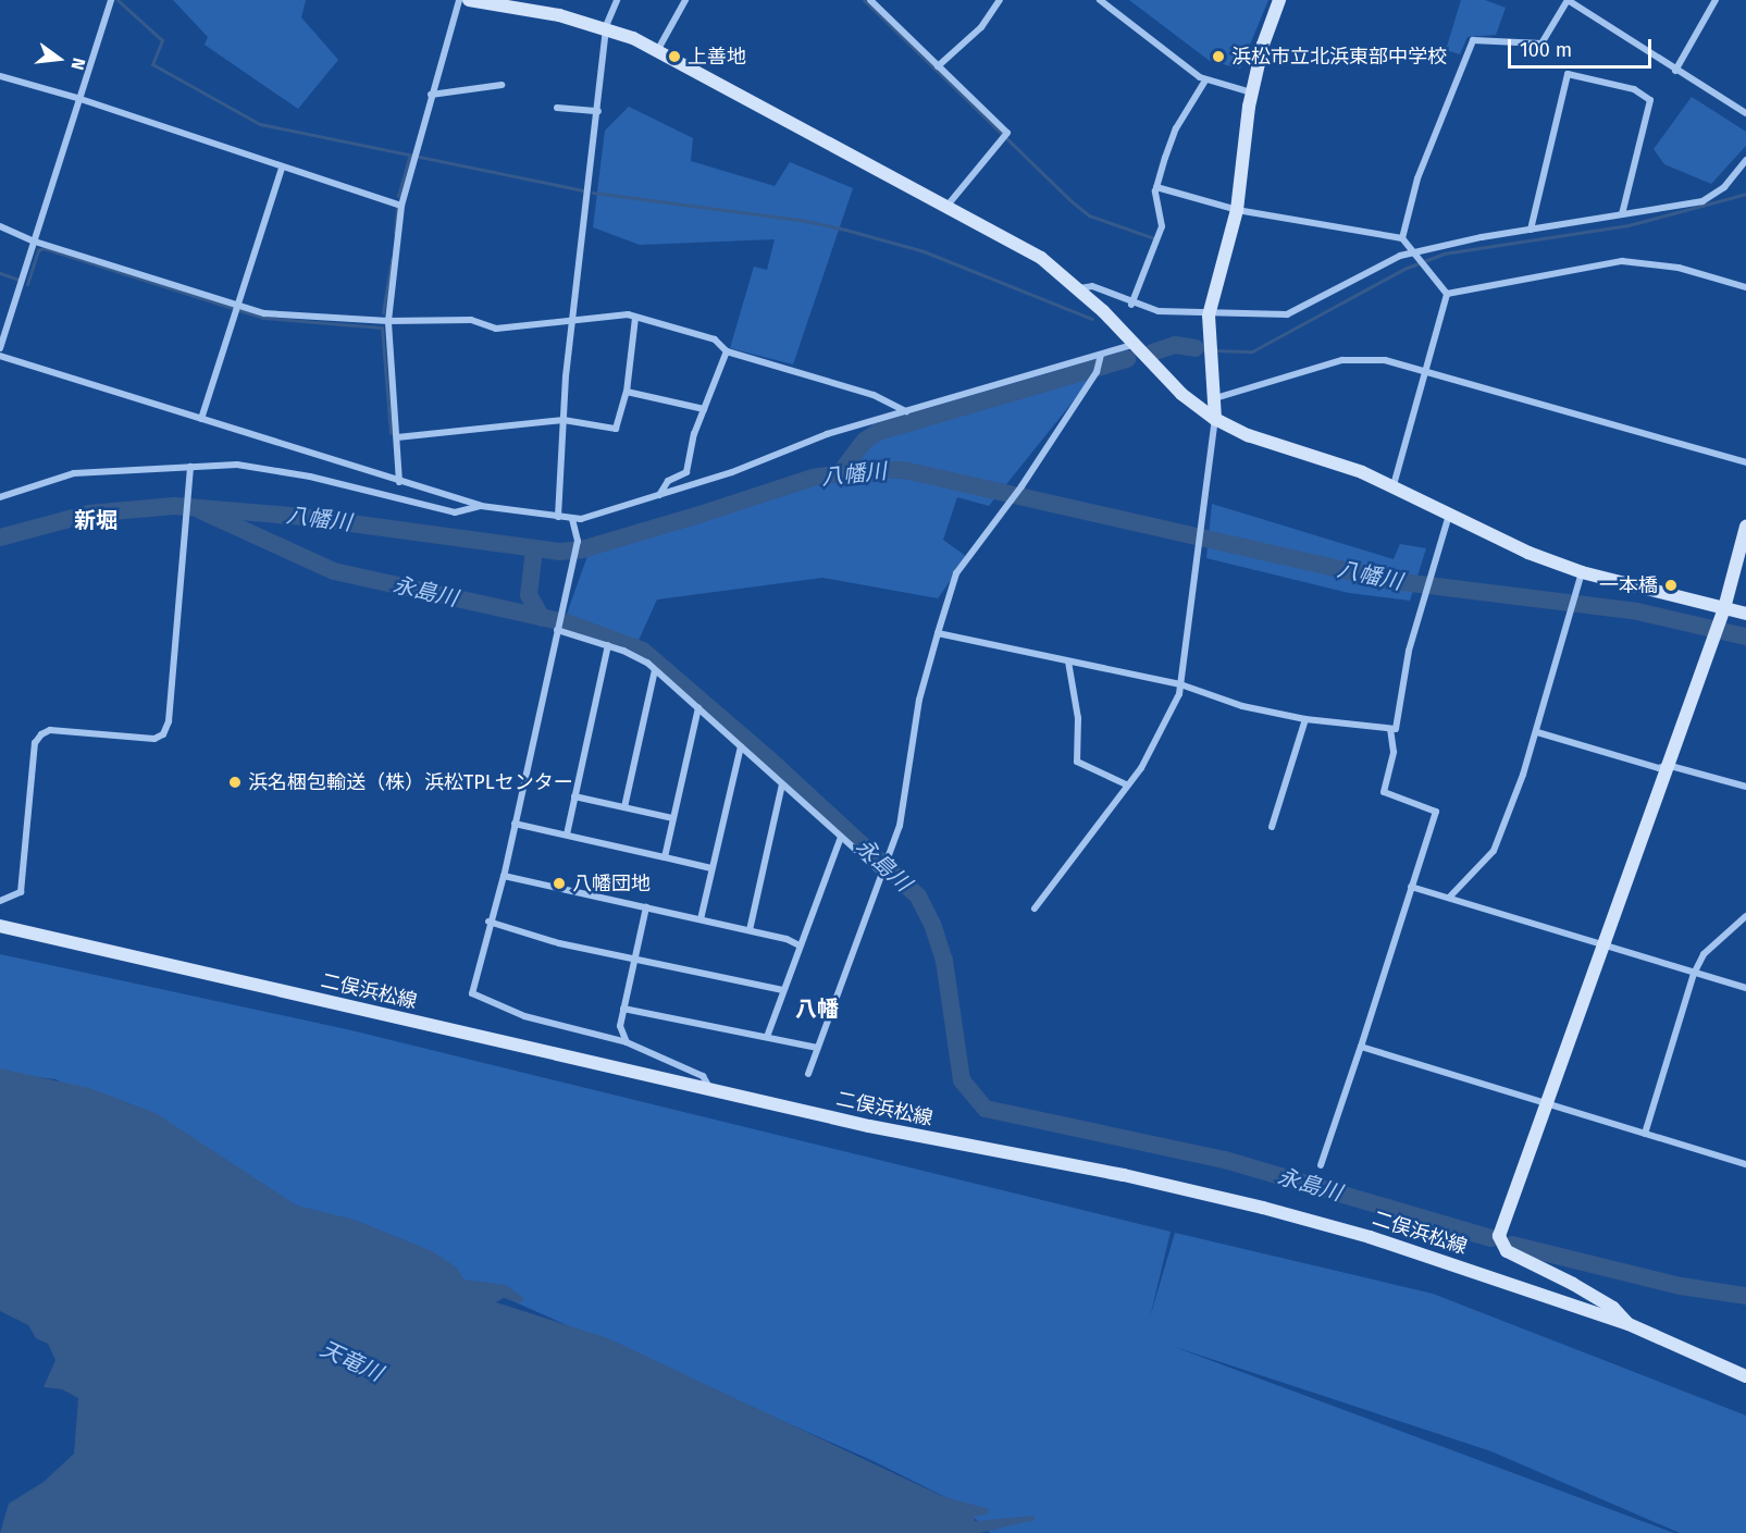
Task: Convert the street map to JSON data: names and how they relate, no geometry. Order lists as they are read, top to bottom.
{
  "streets": {
    "street": ["二俣浜松線"]
  },
  "districts": ["新堀", "八幡"],
  "water": ["八幡川", "永島川", "天竜川"],
  "places": [
    "上善地",
    "浜松市立北浜東部中学校",
    "一本橋",
    "浜名梱包輸送（株）浜松TPLセンター",
    "八幡団地"
  ],
  "scale_bar": "100 m",
  "north": "right"
}
